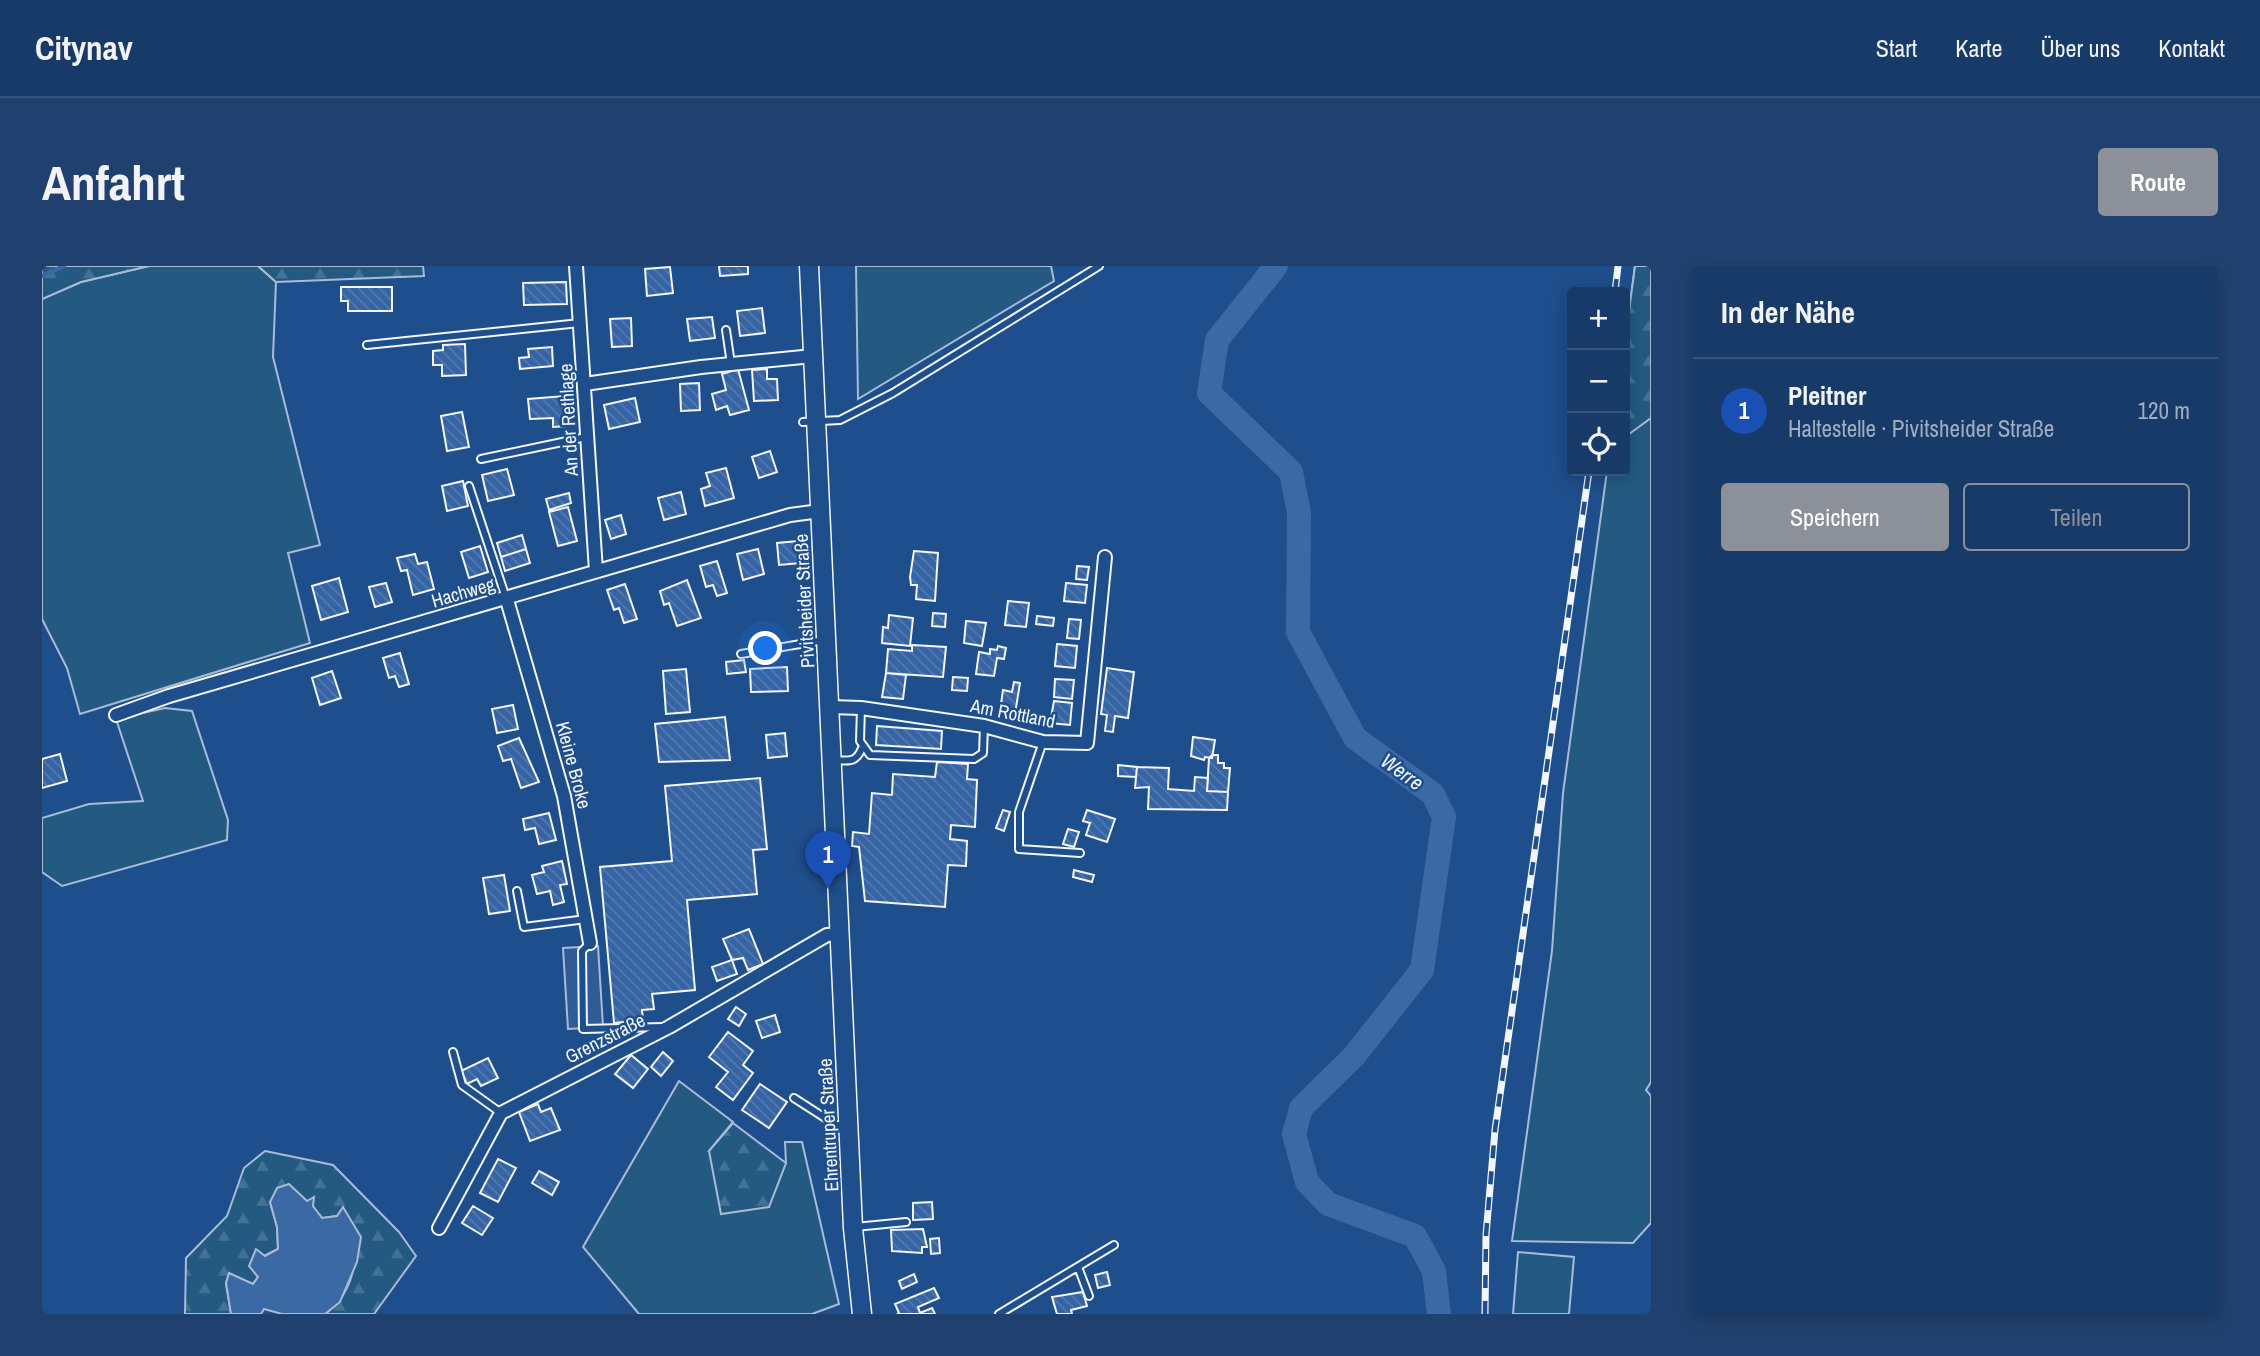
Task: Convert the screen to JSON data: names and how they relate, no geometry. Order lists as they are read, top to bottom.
{
  "streets": {
    "main road": ["Pivitsheider Straße", "Ehrentruper Straße"],
    "street": [
      "An der Rethlage",
      "Hachweg",
      "Am Rottland",
      "Kleine Broke",
      "Grenzstraße"
    ]
  },
  "crossings": [
    ["An der Rethlage", "Hachweg"],
    ["Hachweg", "Pivitsheider Straße"],
    ["Hachweg", "Kleine Broke"],
    ["Pivitsheider Straße", "Am Rottland"],
    ["Pivitsheider Straße", "Grenzstraße"],
    ["Pivitsheider Straße", "Ehrentruper Straße"],
    ["Grenzstraße", "Ehrentruper Straße"]
  ],
  "water": ["Werre"],
  "page": {
    "header": "Citynav",
    "nav": [
      "Start",
      "Karte",
      "Über uns",
      "Kontakt"
    ],
    "buttons": [
      "Route",
      ["Speichern", "Teilen"]
    ],
    "title": "Anfahrt",
    "heading": "In der Nähe",
    "map_buttons": ["+", "−"],
    "list": [
      {
        "mark": "1",
        "name": "Pleitner",
        "note": "Haltestelle · Pivitsheider Straße",
        "value": "120 m"
      }
    ],
    "pins": "1"
  }
}
